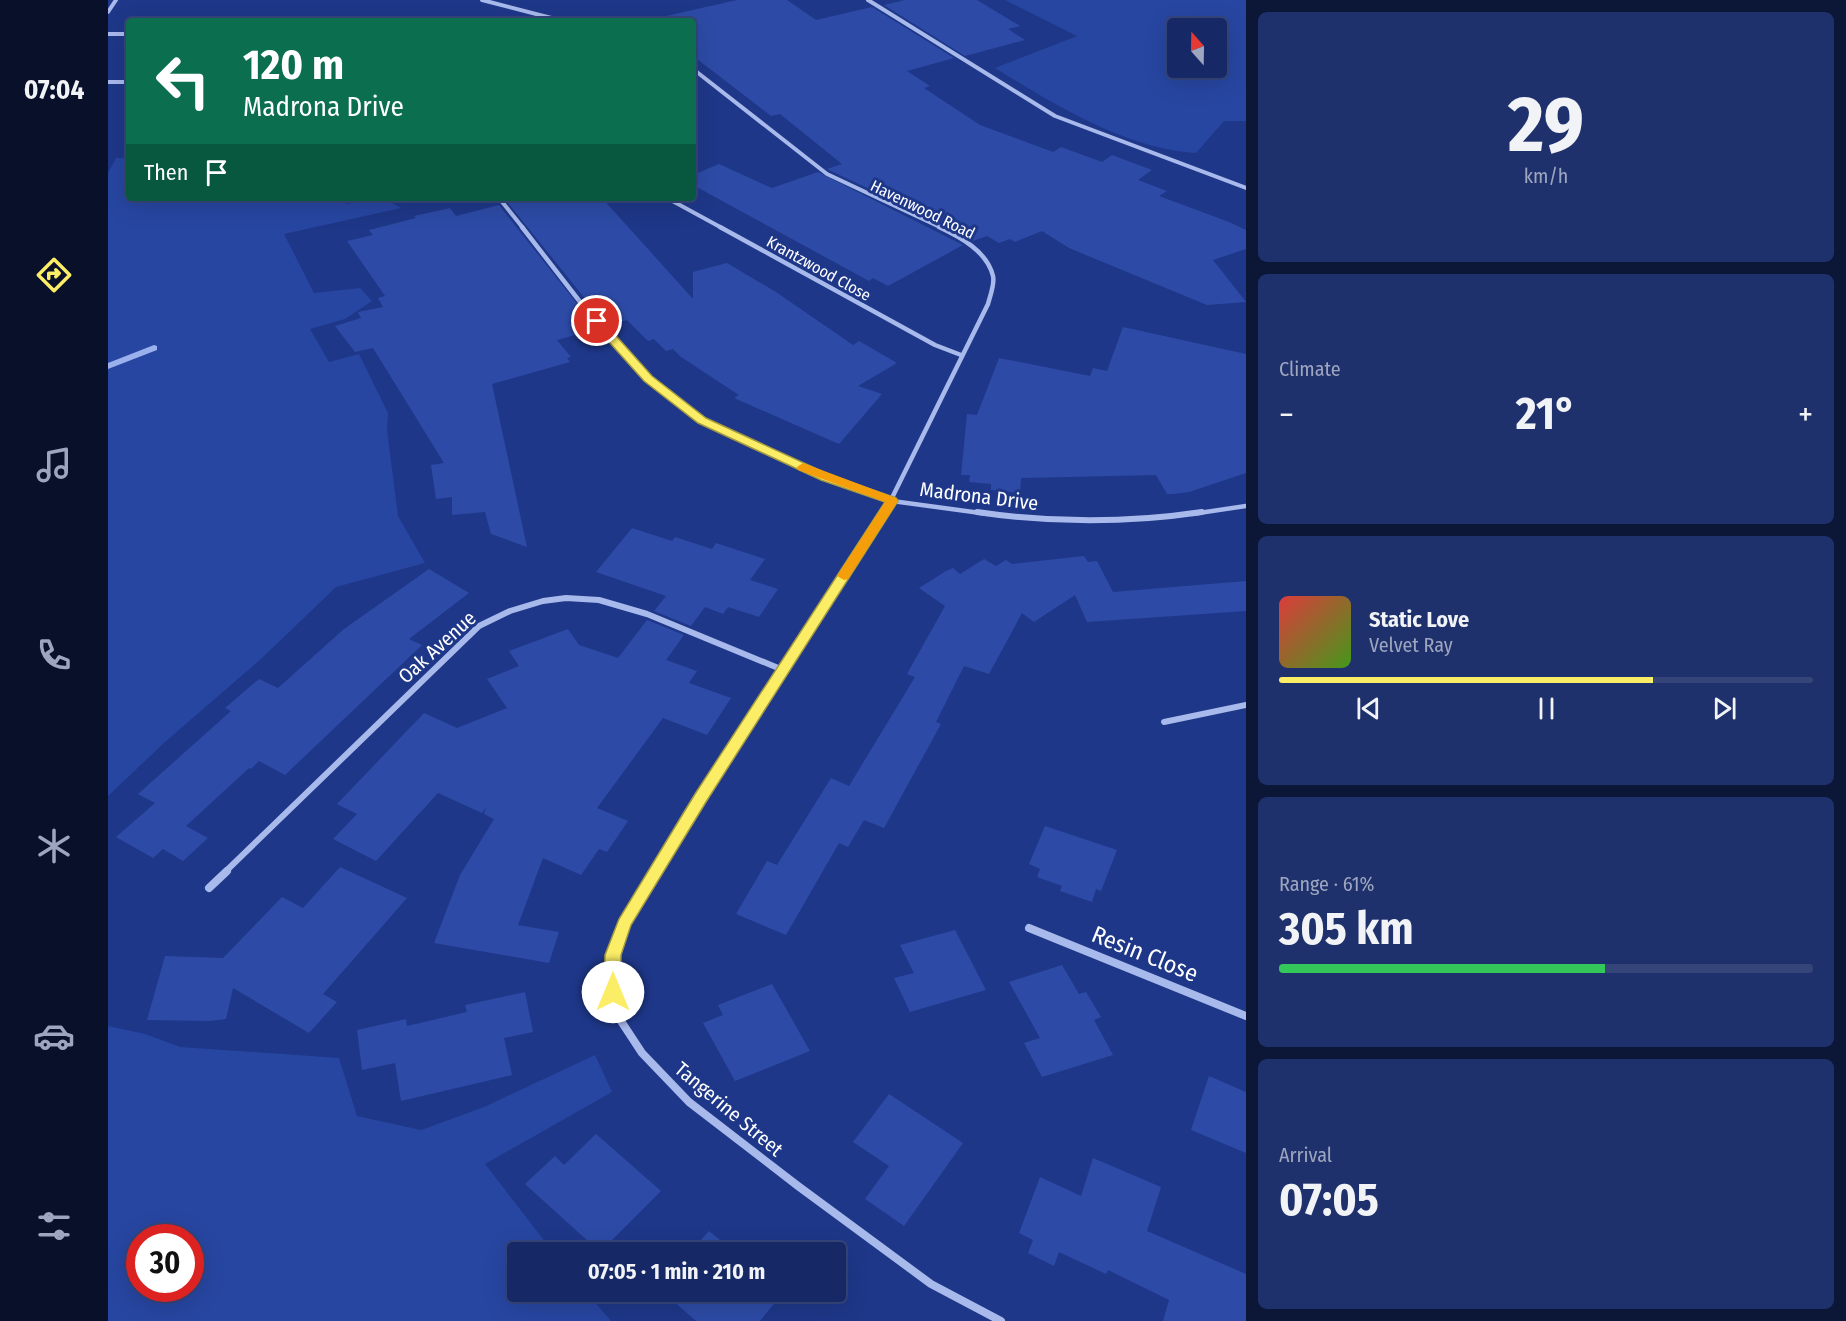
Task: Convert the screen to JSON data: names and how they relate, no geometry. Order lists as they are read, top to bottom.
{
  "streets": {
    "street": [
      "Havenwood Road",
      "Krantzwood Close",
      "Madrona Drive",
      "Oak Avenue",
      "Resin Close",
      "Tangerine Street"
    ]
  },
  "crossings": [
    ["Havenwood Road", "Krantzwood Close"],
    ["Havenwood Road", "Madrona Drive"],
    ["Havenwood Road", "Tangerine Street"],
    ["Madrona Drive", "Tangerine Street"],
    ["Oak Avenue", "Tangerine Street"]
  ],
  "north": "top",
  "page": {
    "tabs": "07:04",
    "tile": [
      ["29", "km/h"],
      "Climate",
      ["Range · 61%", "305 km"],
      ["Arrival", "07:05"]
    ],
    "turn": ["120 m", "Madrona Drive"],
    "then": "Then",
    "heat": ["−", "21°", "+"],
    "song": ["Static Love", "Velvet Ray"],
    "limit": "30",
    "trip": "07:05 · 1 min · 210 m"
  }
}
